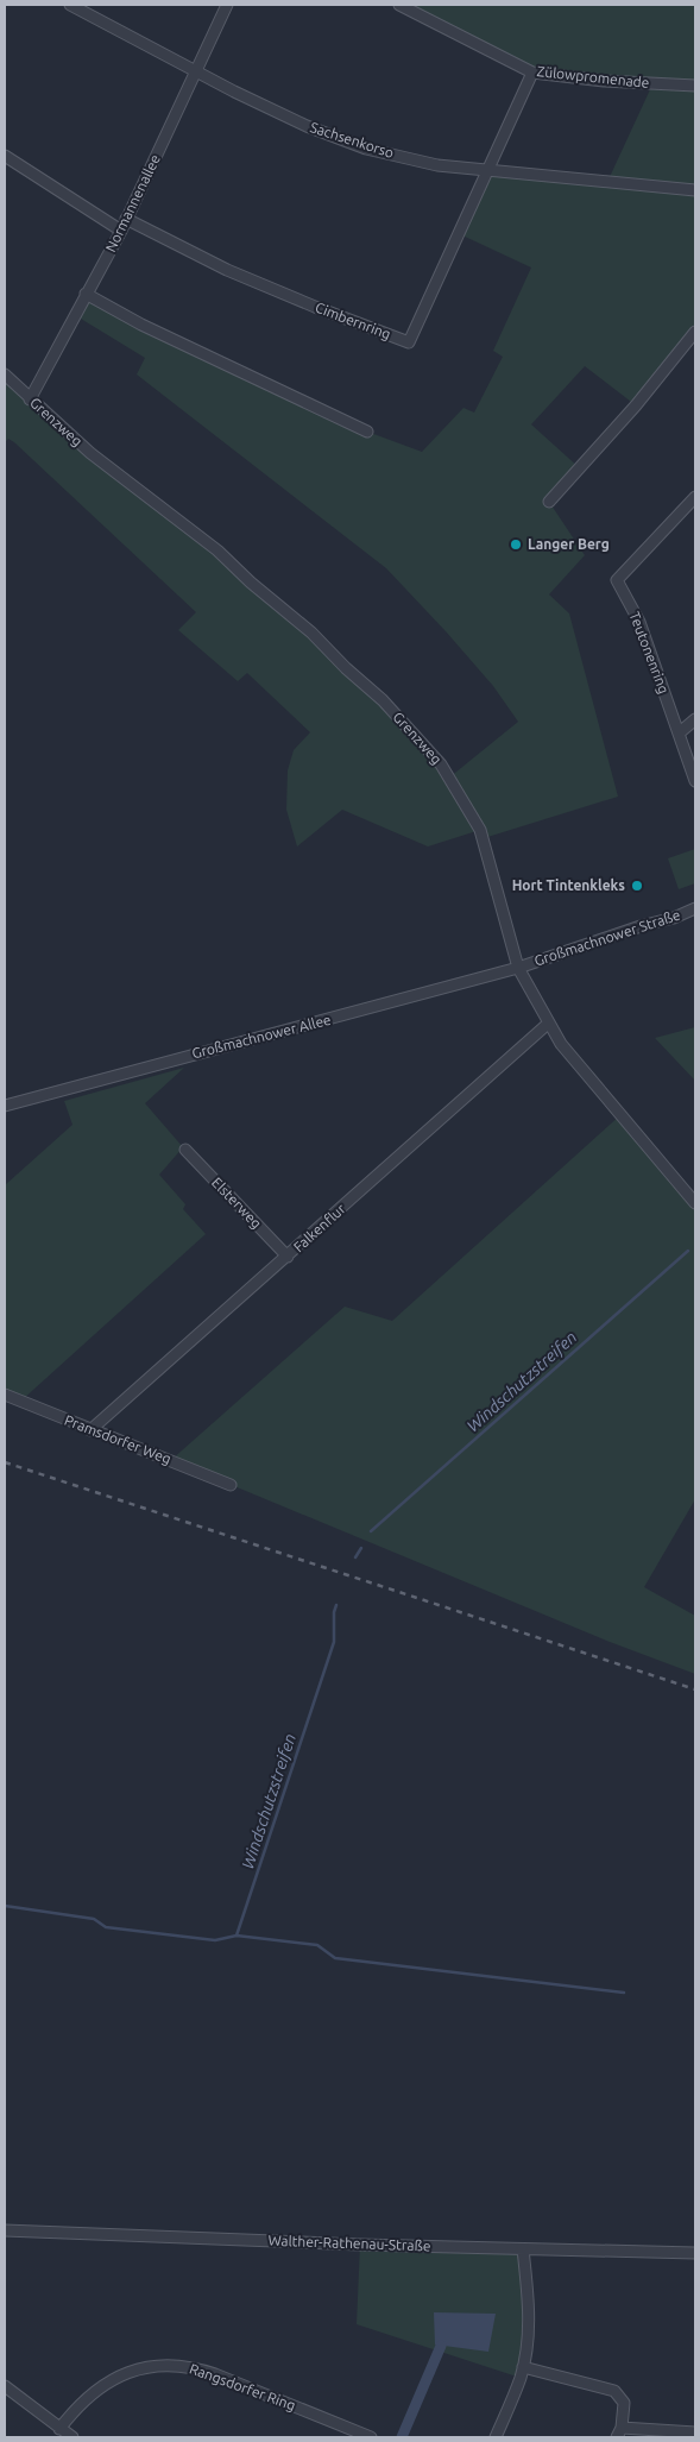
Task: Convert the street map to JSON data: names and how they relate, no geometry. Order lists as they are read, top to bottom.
{
  "streets": {
    "street": [
      "Zülowpromenade",
      "Sachsenkorso",
      "Normannenallee",
      "Cimbernring",
      "Grenzweg",
      "Teutonenring",
      "Großmachnower Straße",
      "Großmachnower Allee",
      "Elsterweg",
      "Falkenflur",
      "Pramsdorfer Weg",
      "Walther-Rathenau-Straße",
      "Rangsdorfer Ring"
    ]
  },
  "crossings": [
    ["Zülowpromenade", "Cimbernring"],
    ["Sachsenkorso", "Normannenallee"],
    ["Sachsenkorso", "Cimbernring"],
    ["Normannenallee", "Cimbernring"],
    ["Normannenallee", "Grenzweg"],
    ["Grenzweg", "Großmachnower Straße"],
    ["Grenzweg", "Großmachnower Allee"],
    ["Grenzweg", "Falkenflur"],
    ["Großmachnower Straße", "Großmachnower Allee"],
    ["Elsterweg", "Falkenflur"],
    ["Falkenflur", "Pramsdorfer Weg"]
  ],
  "water": ["Windschutzstreifen"],
  "places": ["Langer Berg", "Hort Tintenkleks"]
}
